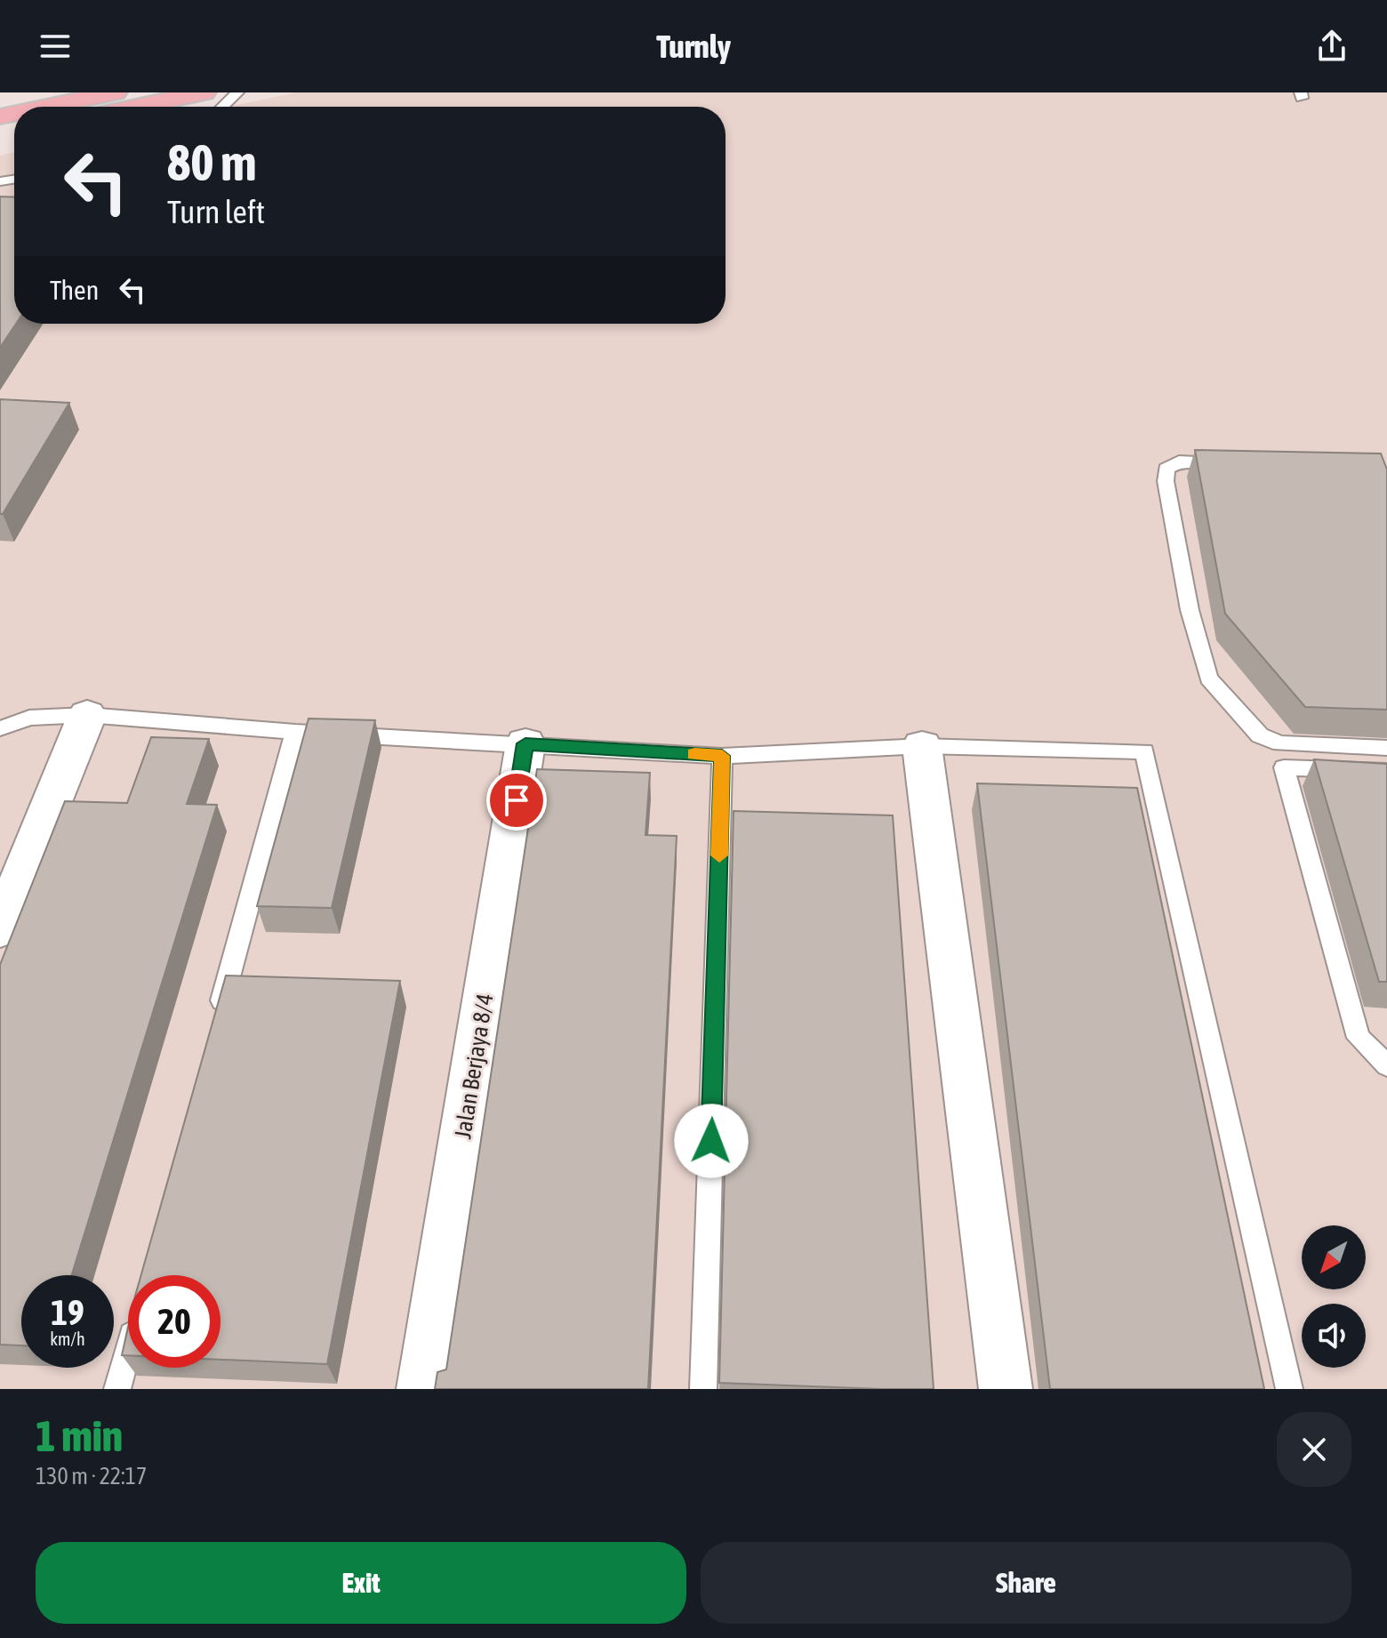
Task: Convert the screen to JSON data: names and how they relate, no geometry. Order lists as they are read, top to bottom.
{
  "streets": {
    "street": ["Jalan Berjaya 8/4"]
  },
  "north": "bottom left",
  "page": {
    "header": "Turnly",
    "turn": ["80 m", "Turn left"],
    "then": "Then",
    "speed": "19 km/h",
    "limit": "20",
    "heading": ["1 min", "130 m · 22:17"],
    "buttons": ["Exit", "Share"]
  }
}
